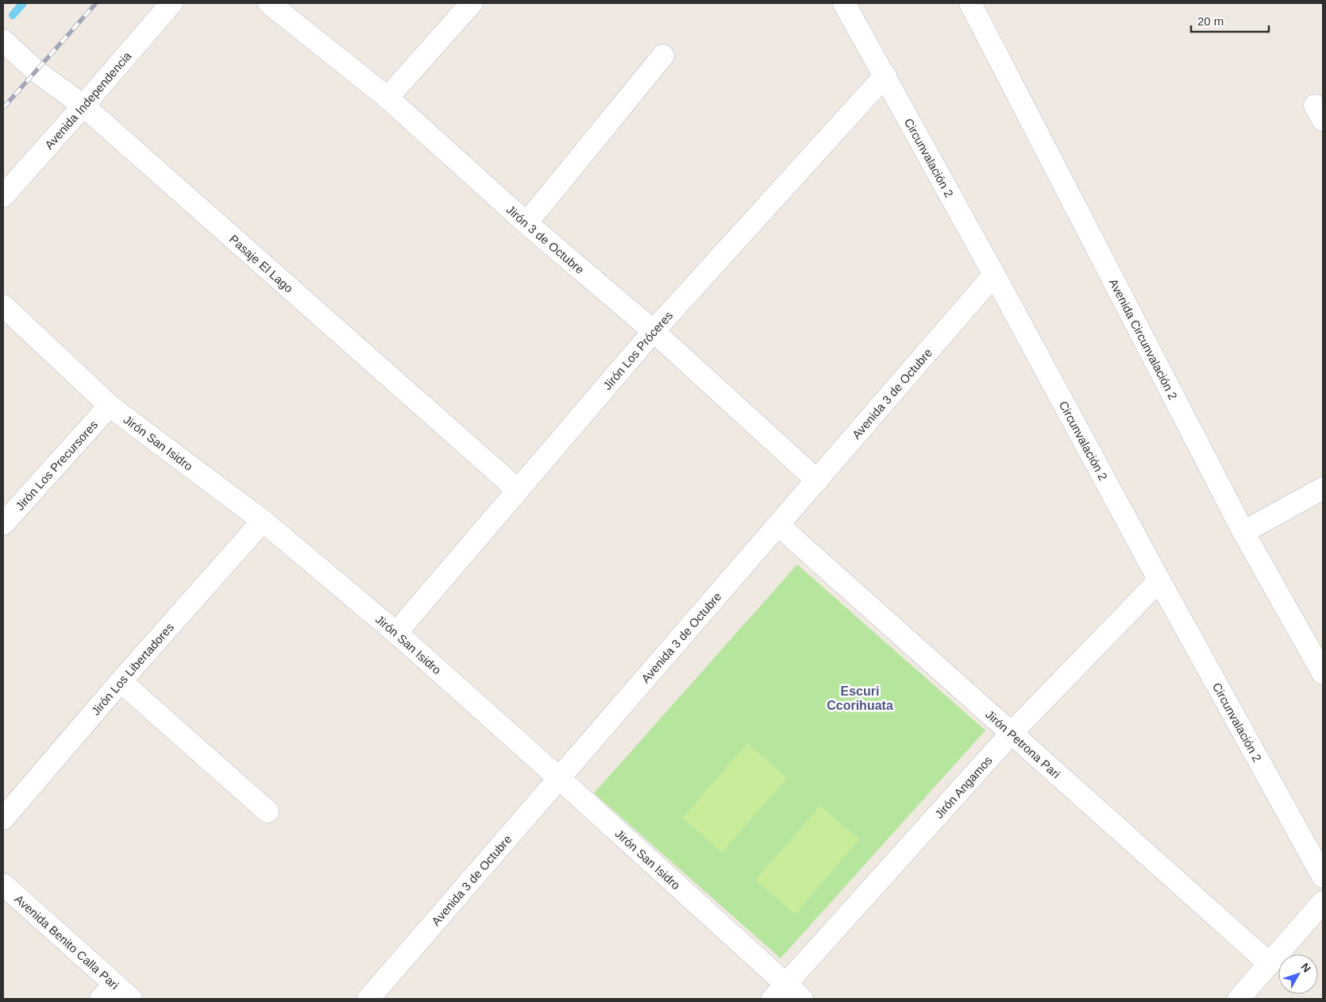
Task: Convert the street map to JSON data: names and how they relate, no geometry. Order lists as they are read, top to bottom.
{
  "streets": {
    "street": [
      "Avenida Independencia",
      "Circunvalación 2",
      "Jirón 3 de Octubre",
      "Pasaje El Lago",
      "Avenida Circunvalación 2",
      "Jirón Los Próceres",
      "Avenida 3 de Octubre",
      "Jirón San Isidro",
      "Jirón Los Precursores",
      "Jirón Los Libertadores",
      "Jirón Petrona Pari",
      "Jirón Angamos",
      "Avenida Benito Calla Pari"
    ]
  },
  "crossings": [
    ["Avenida Independencia", "Pasaje El Lago"],
    ["Circunvalación 2", "Jirón Los Próceres"],
    ["Circunvalación 2", "Avenida 3 de Octubre"],
    ["Circunvalación 2", "Jirón Angamos"],
    ["Jirón 3 de Octubre", "Jirón Los Próceres"],
    ["Jirón 3 de Octubre", "Avenida 3 de Octubre"],
    ["Pasaje El Lago", "Jirón Los Próceres"],
    ["Jirón Los Próceres", "Jirón San Isidro"],
    ["Avenida 3 de Octubre", "Jirón San Isidro"],
    ["Avenida 3 de Octubre", "Jirón Petrona Pari"],
    ["Jirón San Isidro", "Jirón Los Precursores"],
    ["Jirón San Isidro", "Jirón Los Libertadores"],
    ["Jirón San Isidro", "Jirón Angamos"],
    ["Jirón Petrona Pari", "Jirón Angamos"]
  ],
  "districts": ["Escuri Ccorihuata"],
  "scale_bar": "20 m",
  "north": "top right"
}
